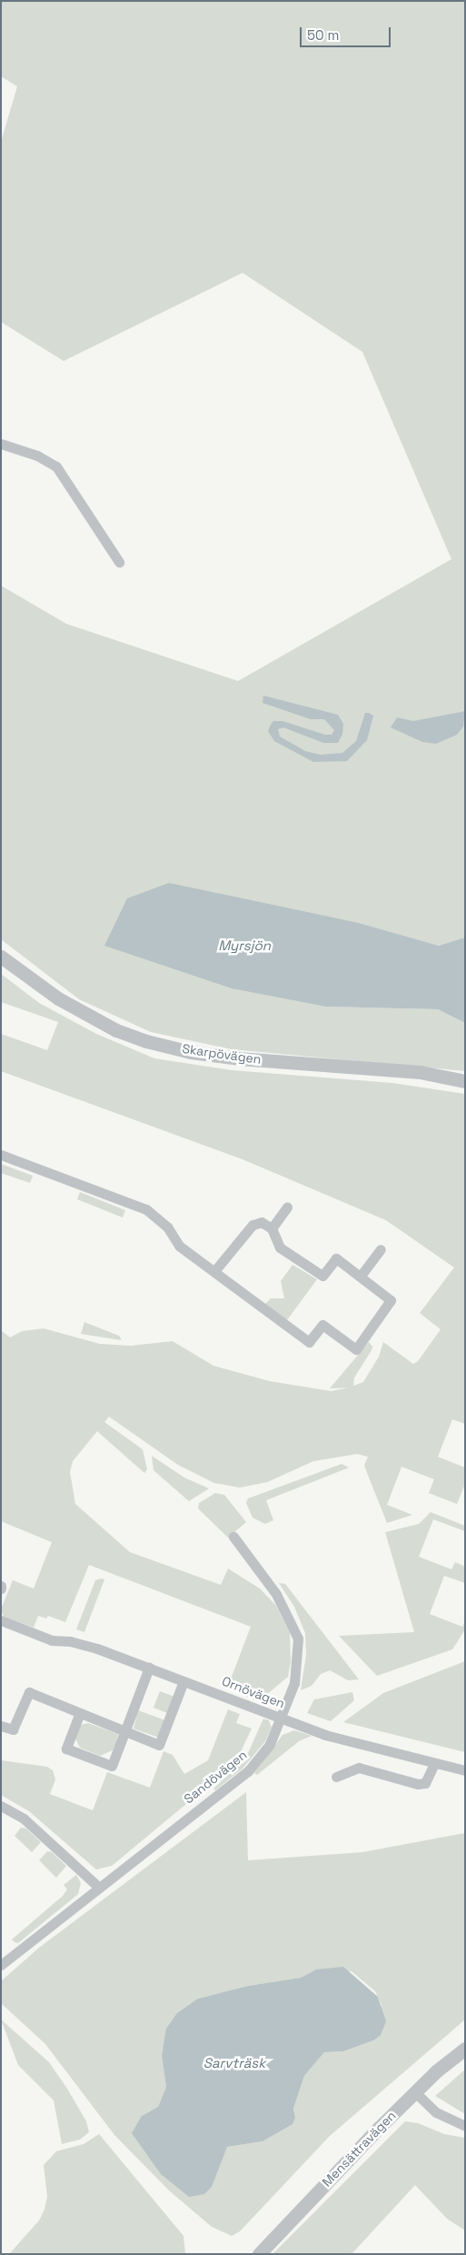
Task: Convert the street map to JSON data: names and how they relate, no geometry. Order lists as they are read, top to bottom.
{
  "streets": {
    "street": [
      "Skarpövägen",
      "Ornövägen",
      "Sandövägen",
      "Mensättravägen"
    ]
  },
  "crossings": [
    ["Ornövägen", "Sandövägen"]
  ],
  "water": ["Myrsjön", "Sarvträsk"],
  "scale_bar": "50 m"
}
